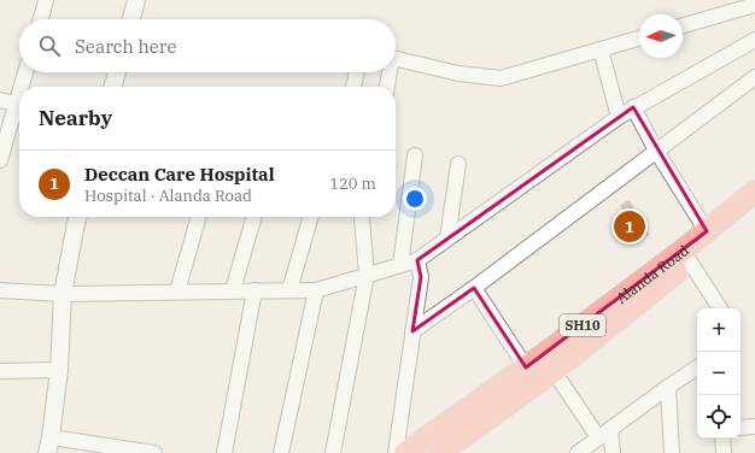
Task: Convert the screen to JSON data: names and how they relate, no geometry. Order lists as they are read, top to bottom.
{
  "streets": {
    "main road": ["Alanda Road", "SH10"]
  },
  "north": "left",
  "page": {
    "search": "Search here",
    "heading": "Nearby",
    "list": [
      {
        "mark": "1",
        "name": "Deccan Care Hospital",
        "note": "Hospital · Alanda Road",
        "value": "120 m"
      }
    ],
    "pins": "1",
    "map_buttons": ["+", "−"]
  }
}
